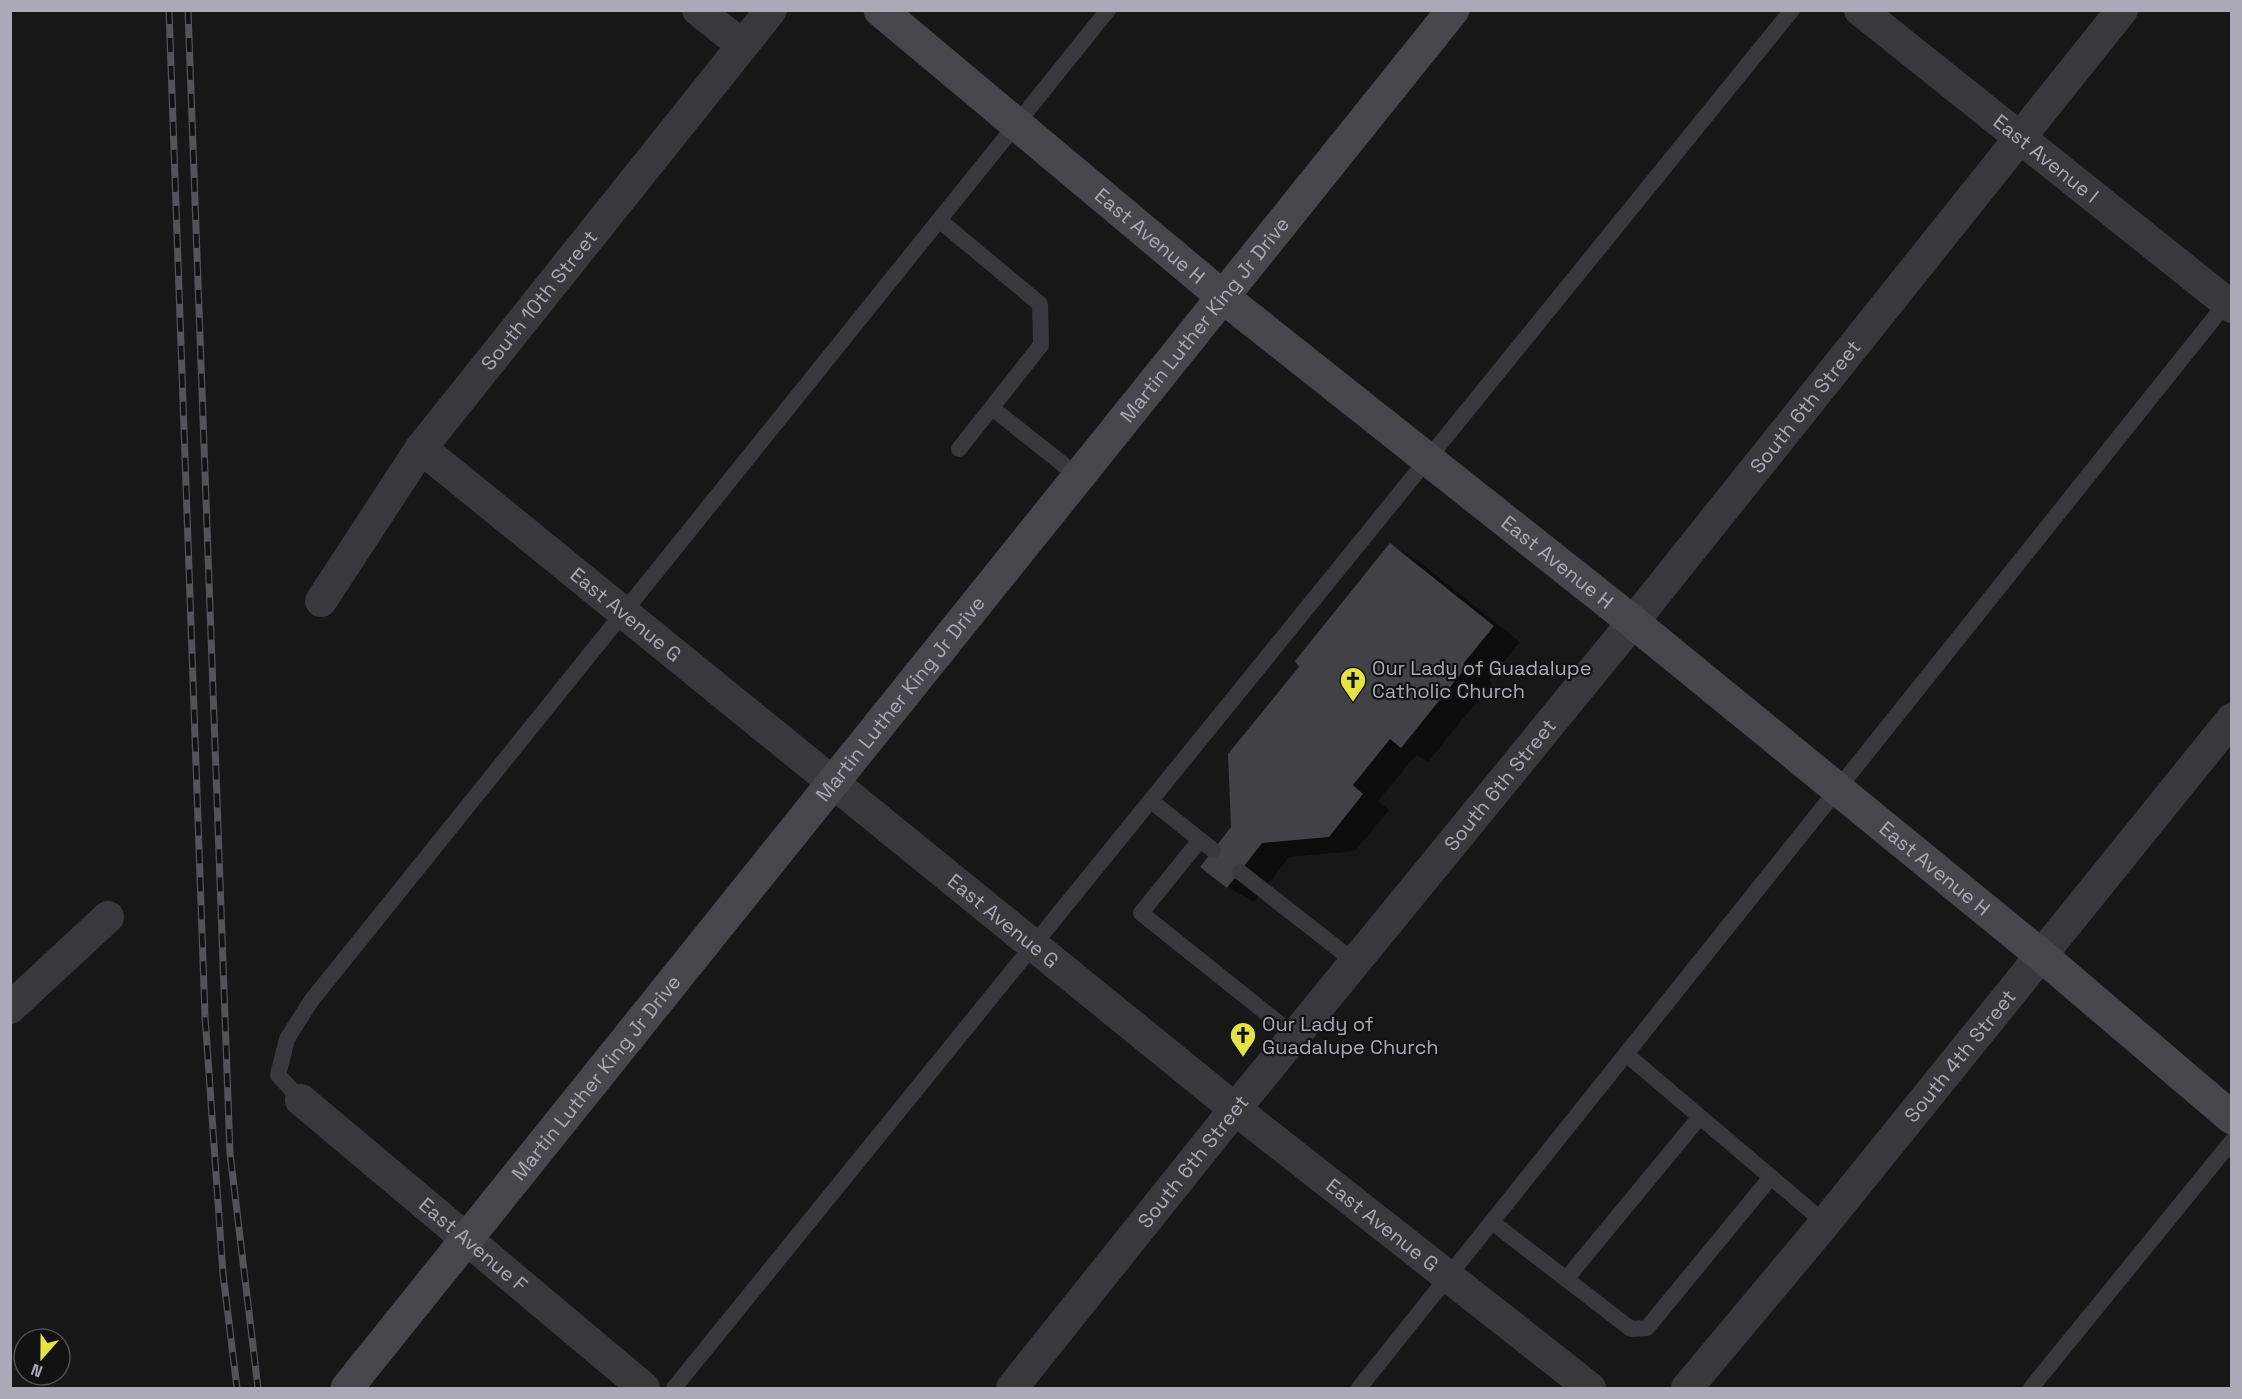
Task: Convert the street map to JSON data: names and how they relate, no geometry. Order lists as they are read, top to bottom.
{
  "streets": {
    "main road": ["East Avenue H", "Martin Luther King Jr Drive"],
    "street": [
      "East Avenue I",
      "South 10th Street",
      "South 6th Street",
      "East Avenue G",
      "South 4th Street",
      "East Avenue F"
    ]
  },
  "crossings": [
    ["East Avenue I", "South 6th Street"],
    ["East Avenue H", "Martin Luther King Jr Drive"],
    ["East Avenue H", "South 6th Street"],
    ["East Avenue H", "South 4th Street"],
    ["South 10th Street", "East Avenue G"],
    ["Martin Luther King Jr Drive", "East Avenue G"],
    ["Martin Luther King Jr Drive", "East Avenue F"],
    ["South 6th Street", "East Avenue G"]
  ],
  "places": {
    "church": ["Our Lady of Guadalupe Catholic Church", "Our Lady of Guadalupe Church"]
  },
  "north": "bottom"
}
